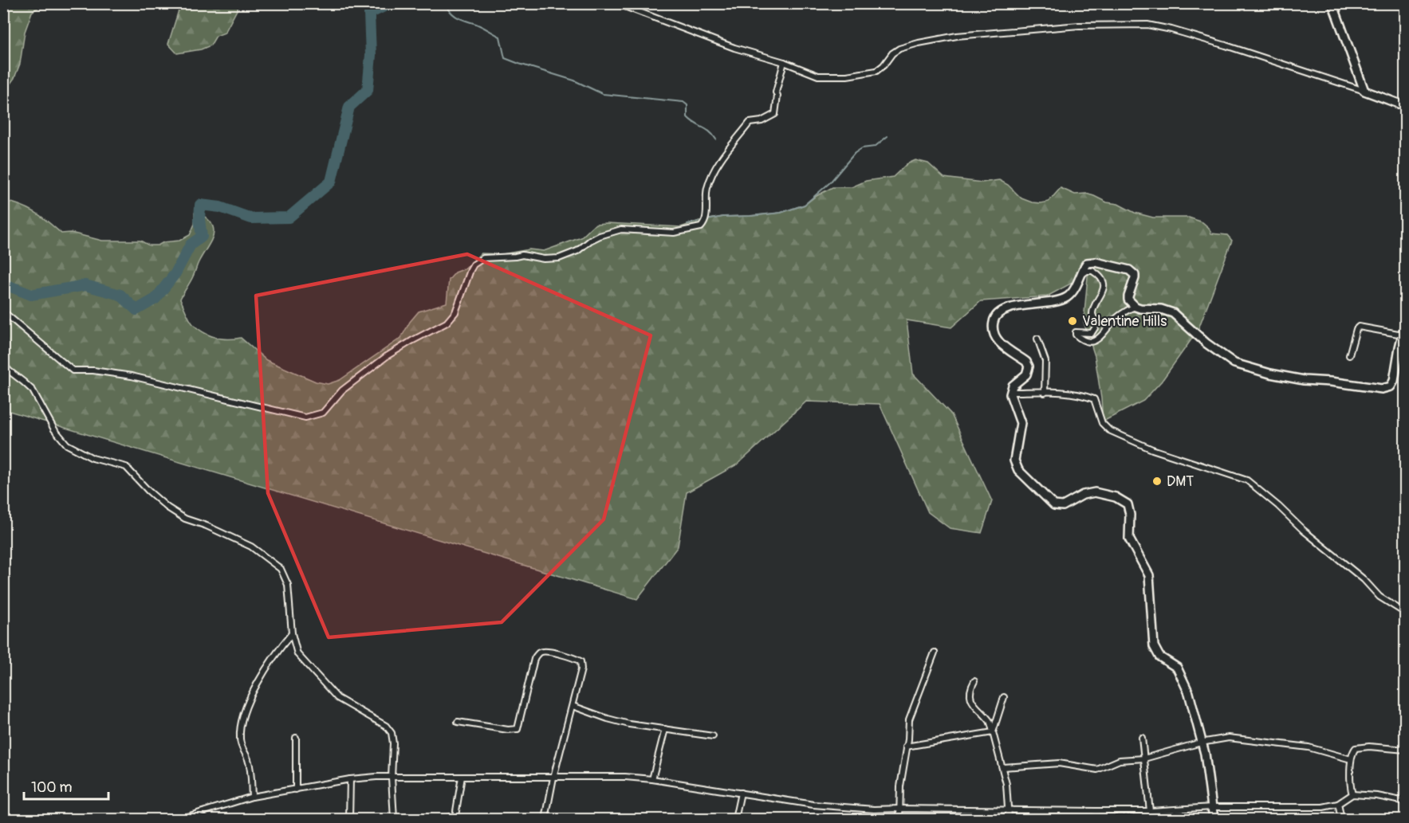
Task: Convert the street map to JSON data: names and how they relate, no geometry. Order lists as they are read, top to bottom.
{
  "places": ["Valentine Hills", "DMT"],
  "scale_bar": "100 m"
}
